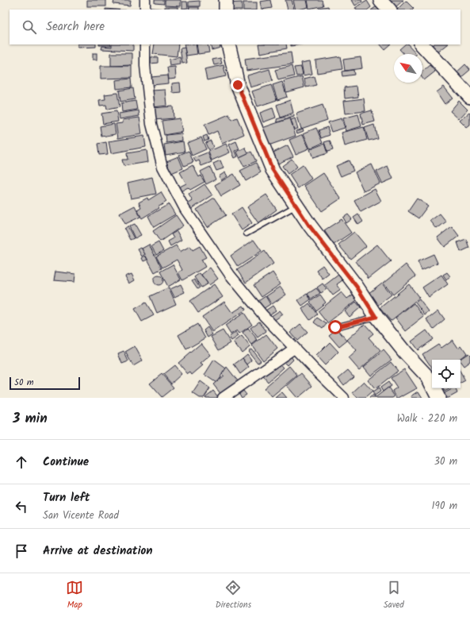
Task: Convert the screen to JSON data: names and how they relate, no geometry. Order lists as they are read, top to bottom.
{
  "scale_bar": "50 m",
  "north": "top left",
  "page": {
    "search": "Search here",
    "scale": "50 m",
    "heading": ["3 min", "Walk · 220 m"],
    "list": [
      ["Continue", "30 m"],
      ["Turn left", "San Vicente Road", "190 m"],
      "Arrive at destination"
    ],
    "nav": ["Map", "Directions", "Saved"]
  }
}
